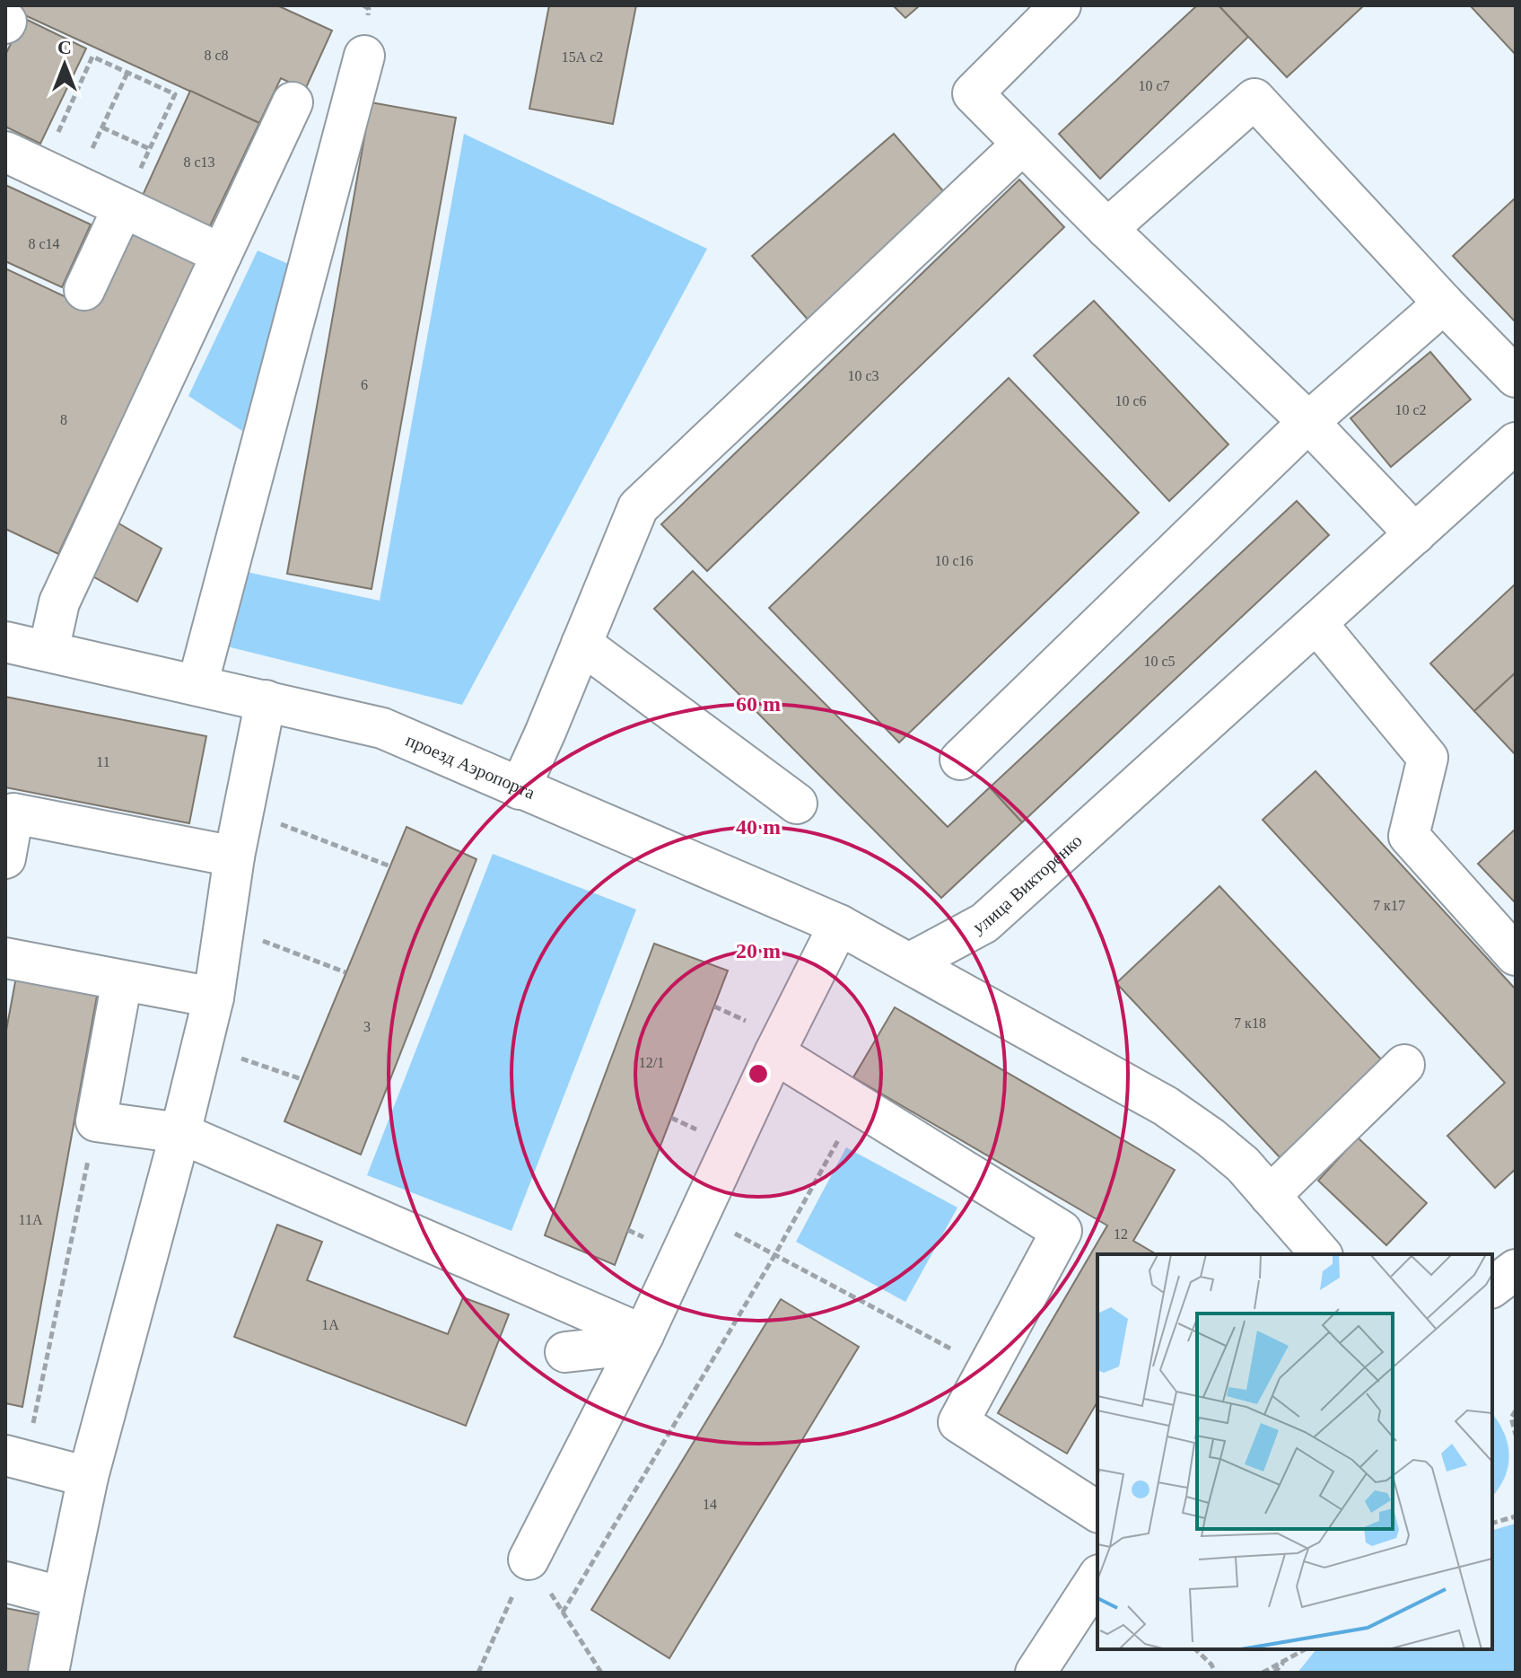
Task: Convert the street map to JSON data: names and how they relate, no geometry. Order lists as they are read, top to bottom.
{
  "streets": {
    "street": ["проезд Аэропорта", "улица Викторенко"]
  },
  "crossings": [
    ["проезд Аэропорта", "улица Викторенко"]
  ],
  "house_numbers": [
    "8 с8",
    "15А с2",
    "10 с7",
    "8 с13",
    "8 с14",
    "10 с3",
    "6",
    "10 с6",
    "10 с2",
    "8",
    "10 с16",
    "10 с5",
    "11",
    "7 к17",
    "7 к18",
    "3",
    "12/1",
    "11А",
    "12",
    "1А",
    "14"
  ],
  "north": "top",
  "rings": ["60 m", "40 m", "20 m"]
}
